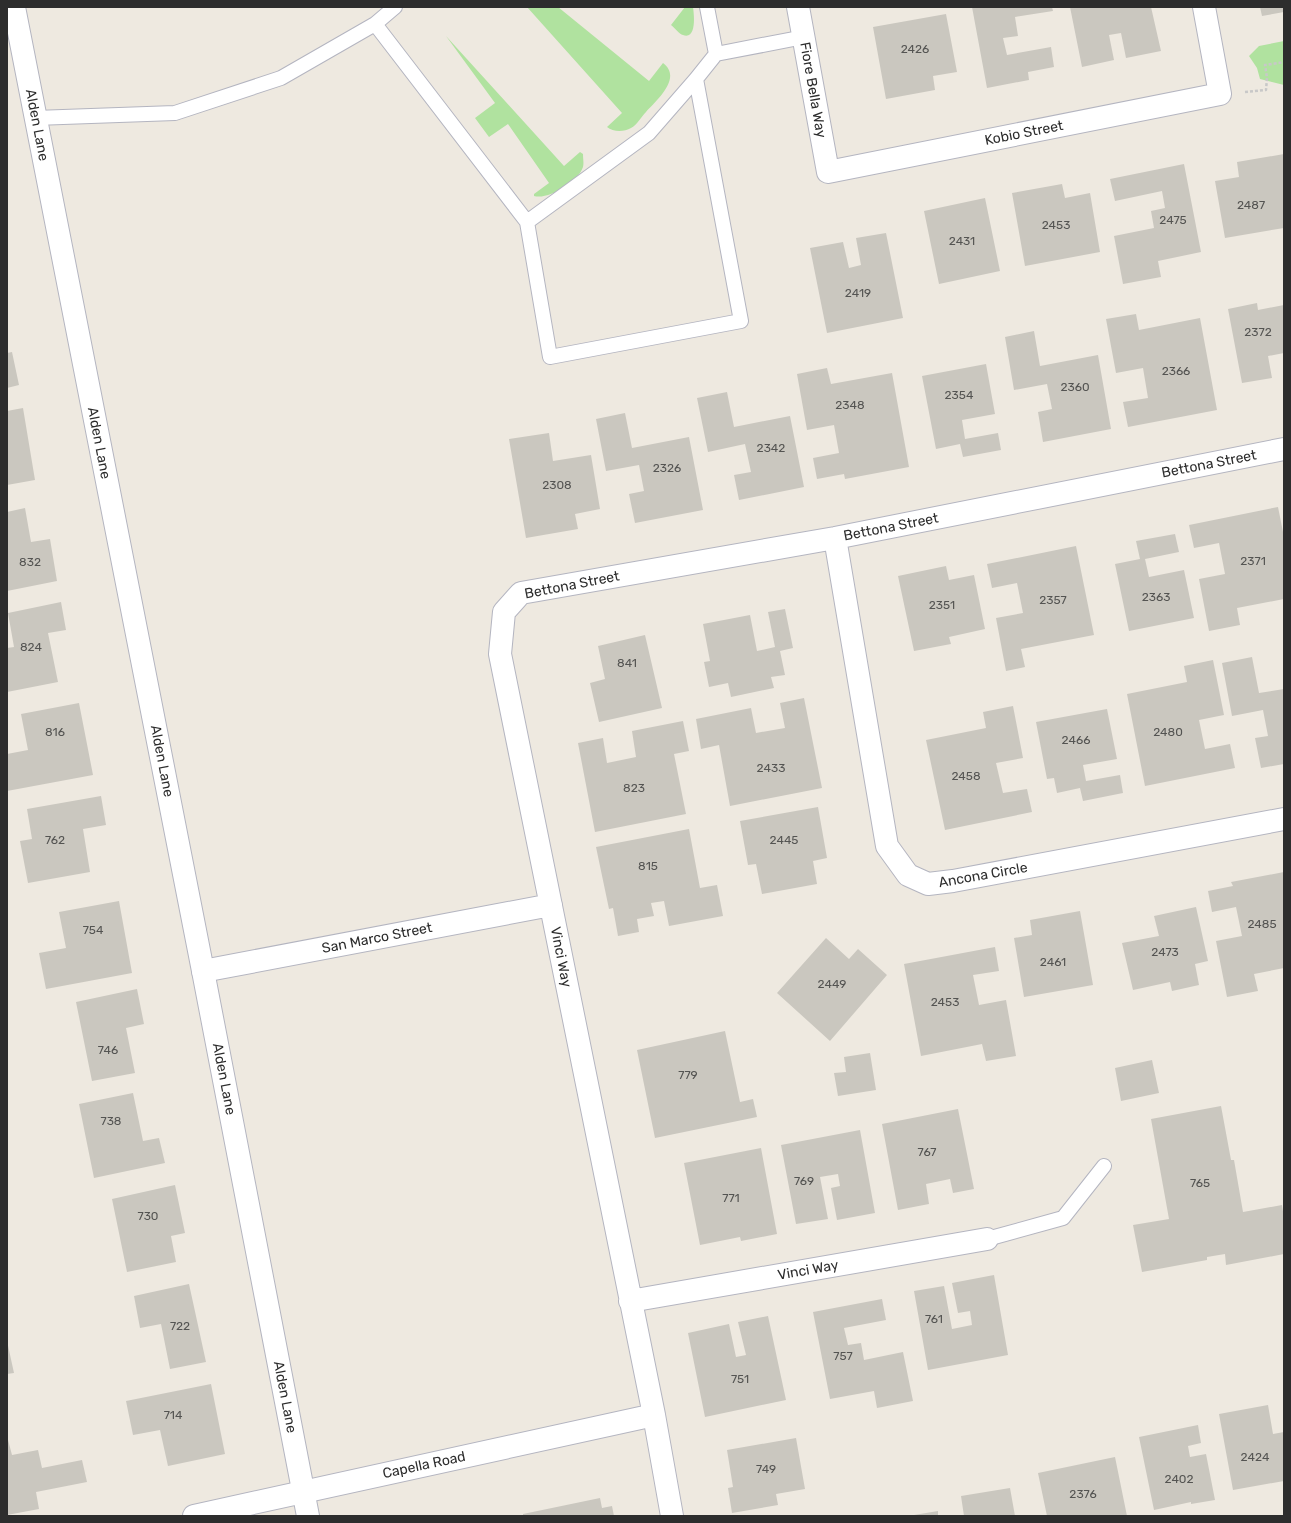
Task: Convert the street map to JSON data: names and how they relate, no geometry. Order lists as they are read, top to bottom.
{
  "streets": {
    "street": [
      "Fiore Bella Way",
      "Alden Lane",
      "Kobio Street",
      "Bettona Street",
      "Ancona Circle",
      "San Marco Street",
      "Vinci Way",
      "Capella Road"
    ]
  },
  "crossings": [
    ["Fiore Bella Way", "Kobio Street"],
    ["Alden Lane", "San Marco Street"],
    ["Alden Lane", "Capella Road"],
    ["Bettona Street", "Ancona Circle"],
    ["Bettona Street", "Vinci Way"],
    ["San Marco Street", "Vinci Way"],
    ["Vinci Way", "Capella Road"]
  ],
  "house_numbers": [
    "2426",
    "2487",
    "2475",
    "2453",
    "2431",
    "2419",
    "2372",
    "2366",
    "2360",
    "2354",
    "2348",
    "2342",
    "2326",
    "2308",
    "2371",
    "832",
    "2363",
    "2357",
    "2351",
    "824",
    "841",
    "816",
    "2480",
    "2466",
    "2433",
    "2458",
    "823",
    "762",
    "2445",
    "815",
    "2485",
    "754",
    "2473",
    "2461",
    "2449",
    "2453",
    "746",
    "779",
    "738",
    "767",
    "769",
    "765",
    "771",
    "730",
    "761",
    "722",
    "757",
    "751",
    "714",
    "2424",
    "749",
    "2402",
    "2376"
  ]
}
